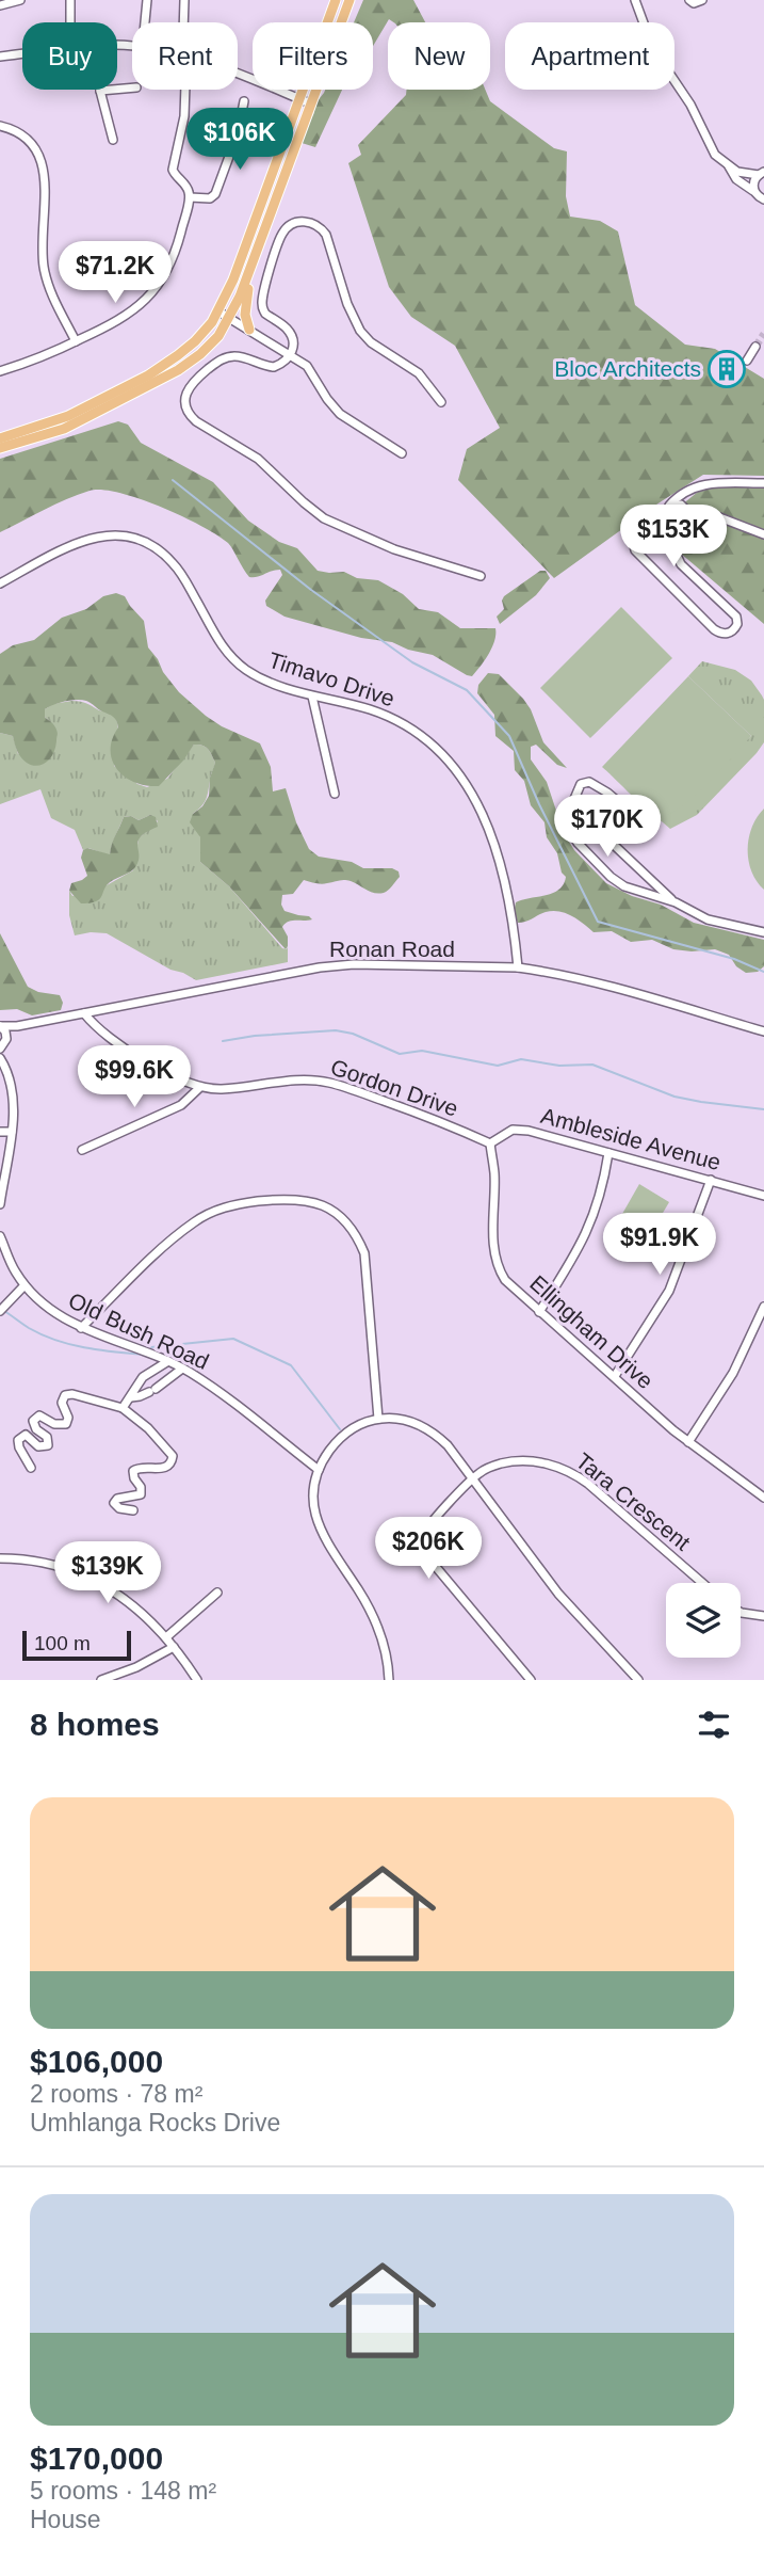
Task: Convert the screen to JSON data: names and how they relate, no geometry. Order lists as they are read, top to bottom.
{
  "streets": {
    "street": [
      "Timavo Drive",
      "Ronan Road",
      "Gordon Drive",
      "Ambleside Avenue",
      "Old Bush Road",
      "Ellingham Drive",
      "Tara Crescent"
    ]
  },
  "crossings": [
    ["Timavo Drive", "Ronan Road"],
    ["Ronan Road", "Gordon Drive"],
    ["Gordon Drive", "Ambleside Avenue"],
    ["Gordon Drive", "Ellingham Drive"],
    ["Ambleside Avenue", "Ellingham Drive"]
  ],
  "places": {
    "building": ["Bloc Architects"]
  },
  "scale_bar": "100 m",
  "page": {
    "chip": [
      "Buy",
      "Rent",
      "Filters",
      "New",
      "Apartment"
    ],
    "price": [
      "$106K",
      "$71.2K",
      "$153K",
      "$170K",
      "$99.6K",
      "$91.9K",
      "$206K",
      "$139K"
    ],
    "scale": "100 m",
    "heading": "8 homes",
    "list": [
      {
        "name": "$106,000",
        "note": "2 rooms · 78 m² · Umhlanga Rocks Drive"
      },
      {
        "name": "$170,000",
        "note": "5 rooms · 148 m² · House"
      }
    ]
  }
}
